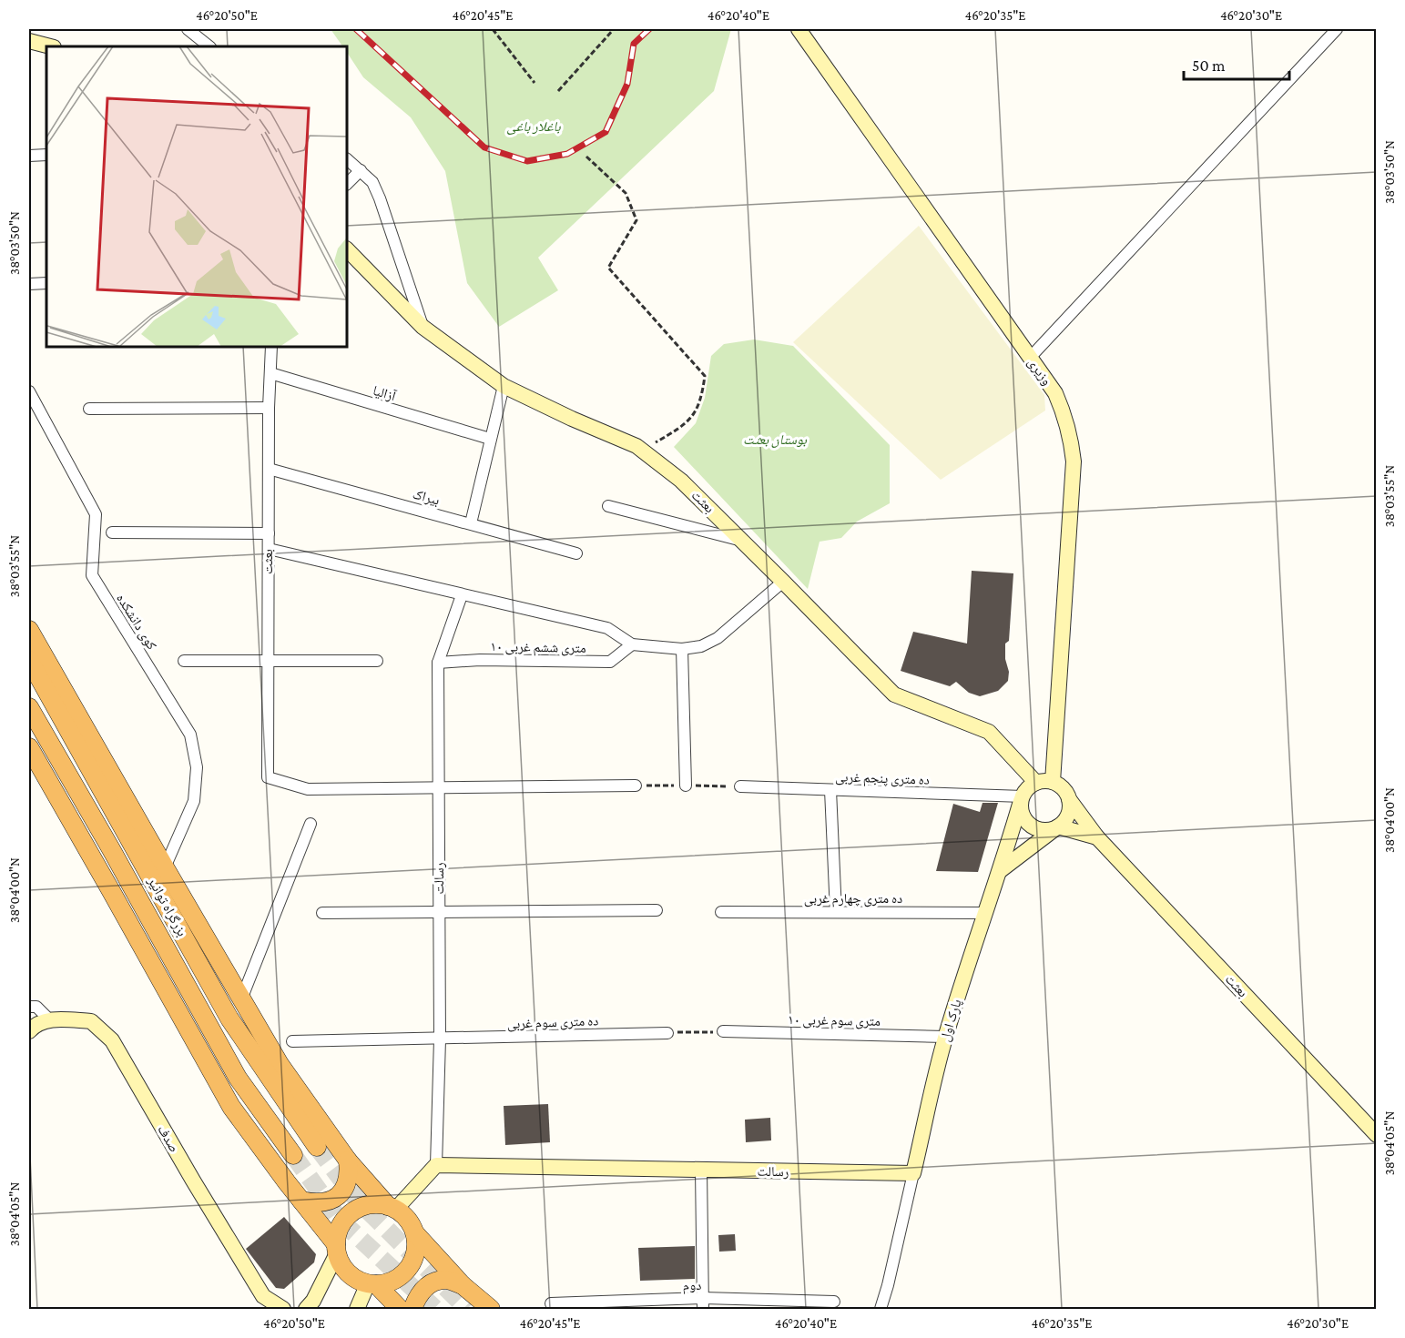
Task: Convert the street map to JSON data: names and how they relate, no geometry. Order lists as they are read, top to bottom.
{
  "streets": {
    "highway": ["بزرگراه توانیر"],
    "main road": [
      "وزیری",
      "بعثت",
      "رسالت",
      "پارک اول",
      "صدف"
    ],
    "street": [
      "آزالیا",
      "بیراک",
      "کوی دانشکده",
      "۱۰ متری ششم غربی",
      "ده متری پنجم غربی",
      "ده متری چهارم غربی",
      "۱۰ متری سوم غربی",
      "ده متری سوم غربی",
      "دوم"
    ]
  },
  "crossings": [
    ["وزیری", "بعثت"],
    ["وزیری", "ده متری پنجم غربی"],
    ["وزیری", "پارک اول"],
    ["آزالیا", "بعثت"],
    ["بیراک", "بعثت"],
    ["بعثت", "ده متری پنجم غربی"],
    ["بعثت", "رسالت"],
    ["بعثت", "پارک اول"],
    ["۱۰ متری ششم غربی", "رسالت"],
    ["ده متری پنجم غربی", "پارک اول"],
    ["رسالت", "پارک اول"],
    ["رسالت", "ده متری سوم غربی"],
    ["ده متری چهارم غربی", "پارک اول"],
    ["۱۰ متری سوم غربی", "پارک اول"]
  ],
  "parks": ["باغلار باغی", "بوستان بعثت"],
  "scale_bar": "50 m",
  "coordinates": [
    "46°20'50\"E",
    "46°20'45\"E",
    "46°20'40\"E",
    "46°20'35\"E",
    "46°20'30\"E",
    "38°03'50\"N",
    "38°03'55\"N",
    "38°04'00\"N",
    "38°04'05\"N"
  ]
}
